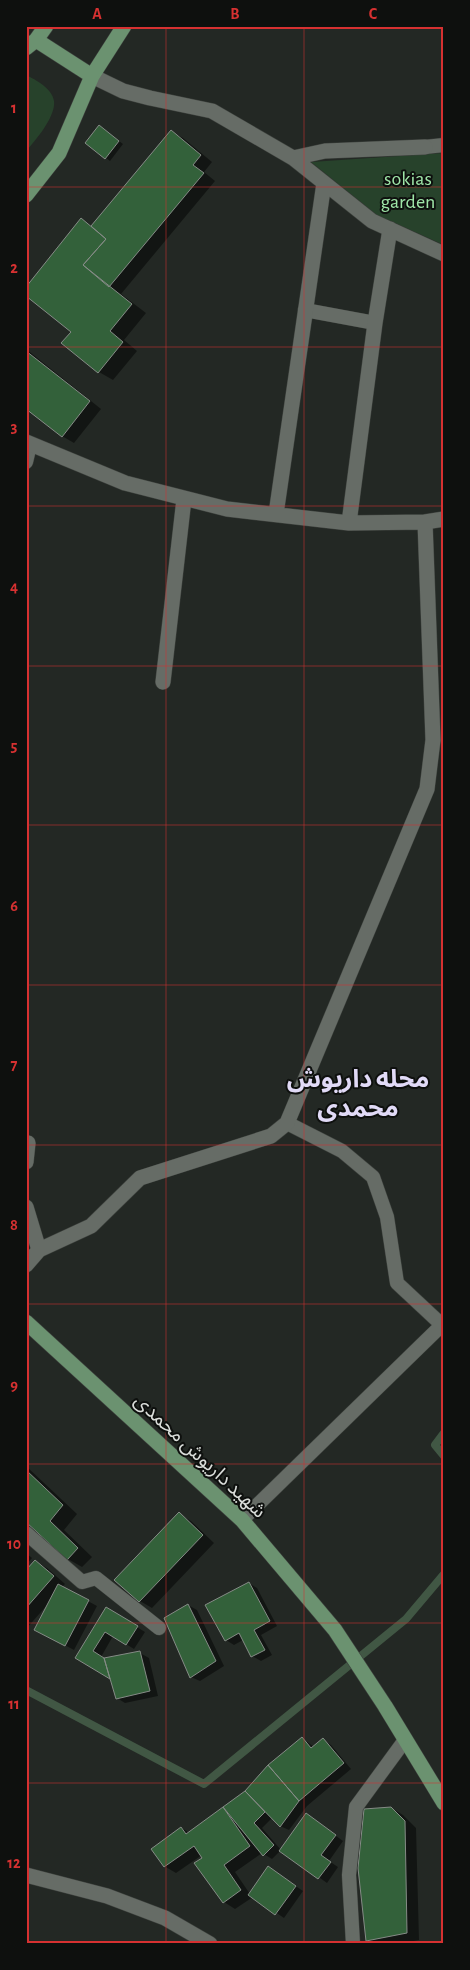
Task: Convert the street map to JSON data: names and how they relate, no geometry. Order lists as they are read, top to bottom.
{
  "streets": {
    "main road": ["شهید داریوش محمدی"]
  },
  "districts": ["محله داریوش محمدی"],
  "parks": ["sokias garden"],
  "grid": {
    "columns": ["A", "B", "C"],
    "rows": [
      "1",
      "2",
      "3",
      "4",
      "5",
      "6",
      "7",
      "8",
      "9",
      "10",
      "11",
      "12"
    ]
  }
}
